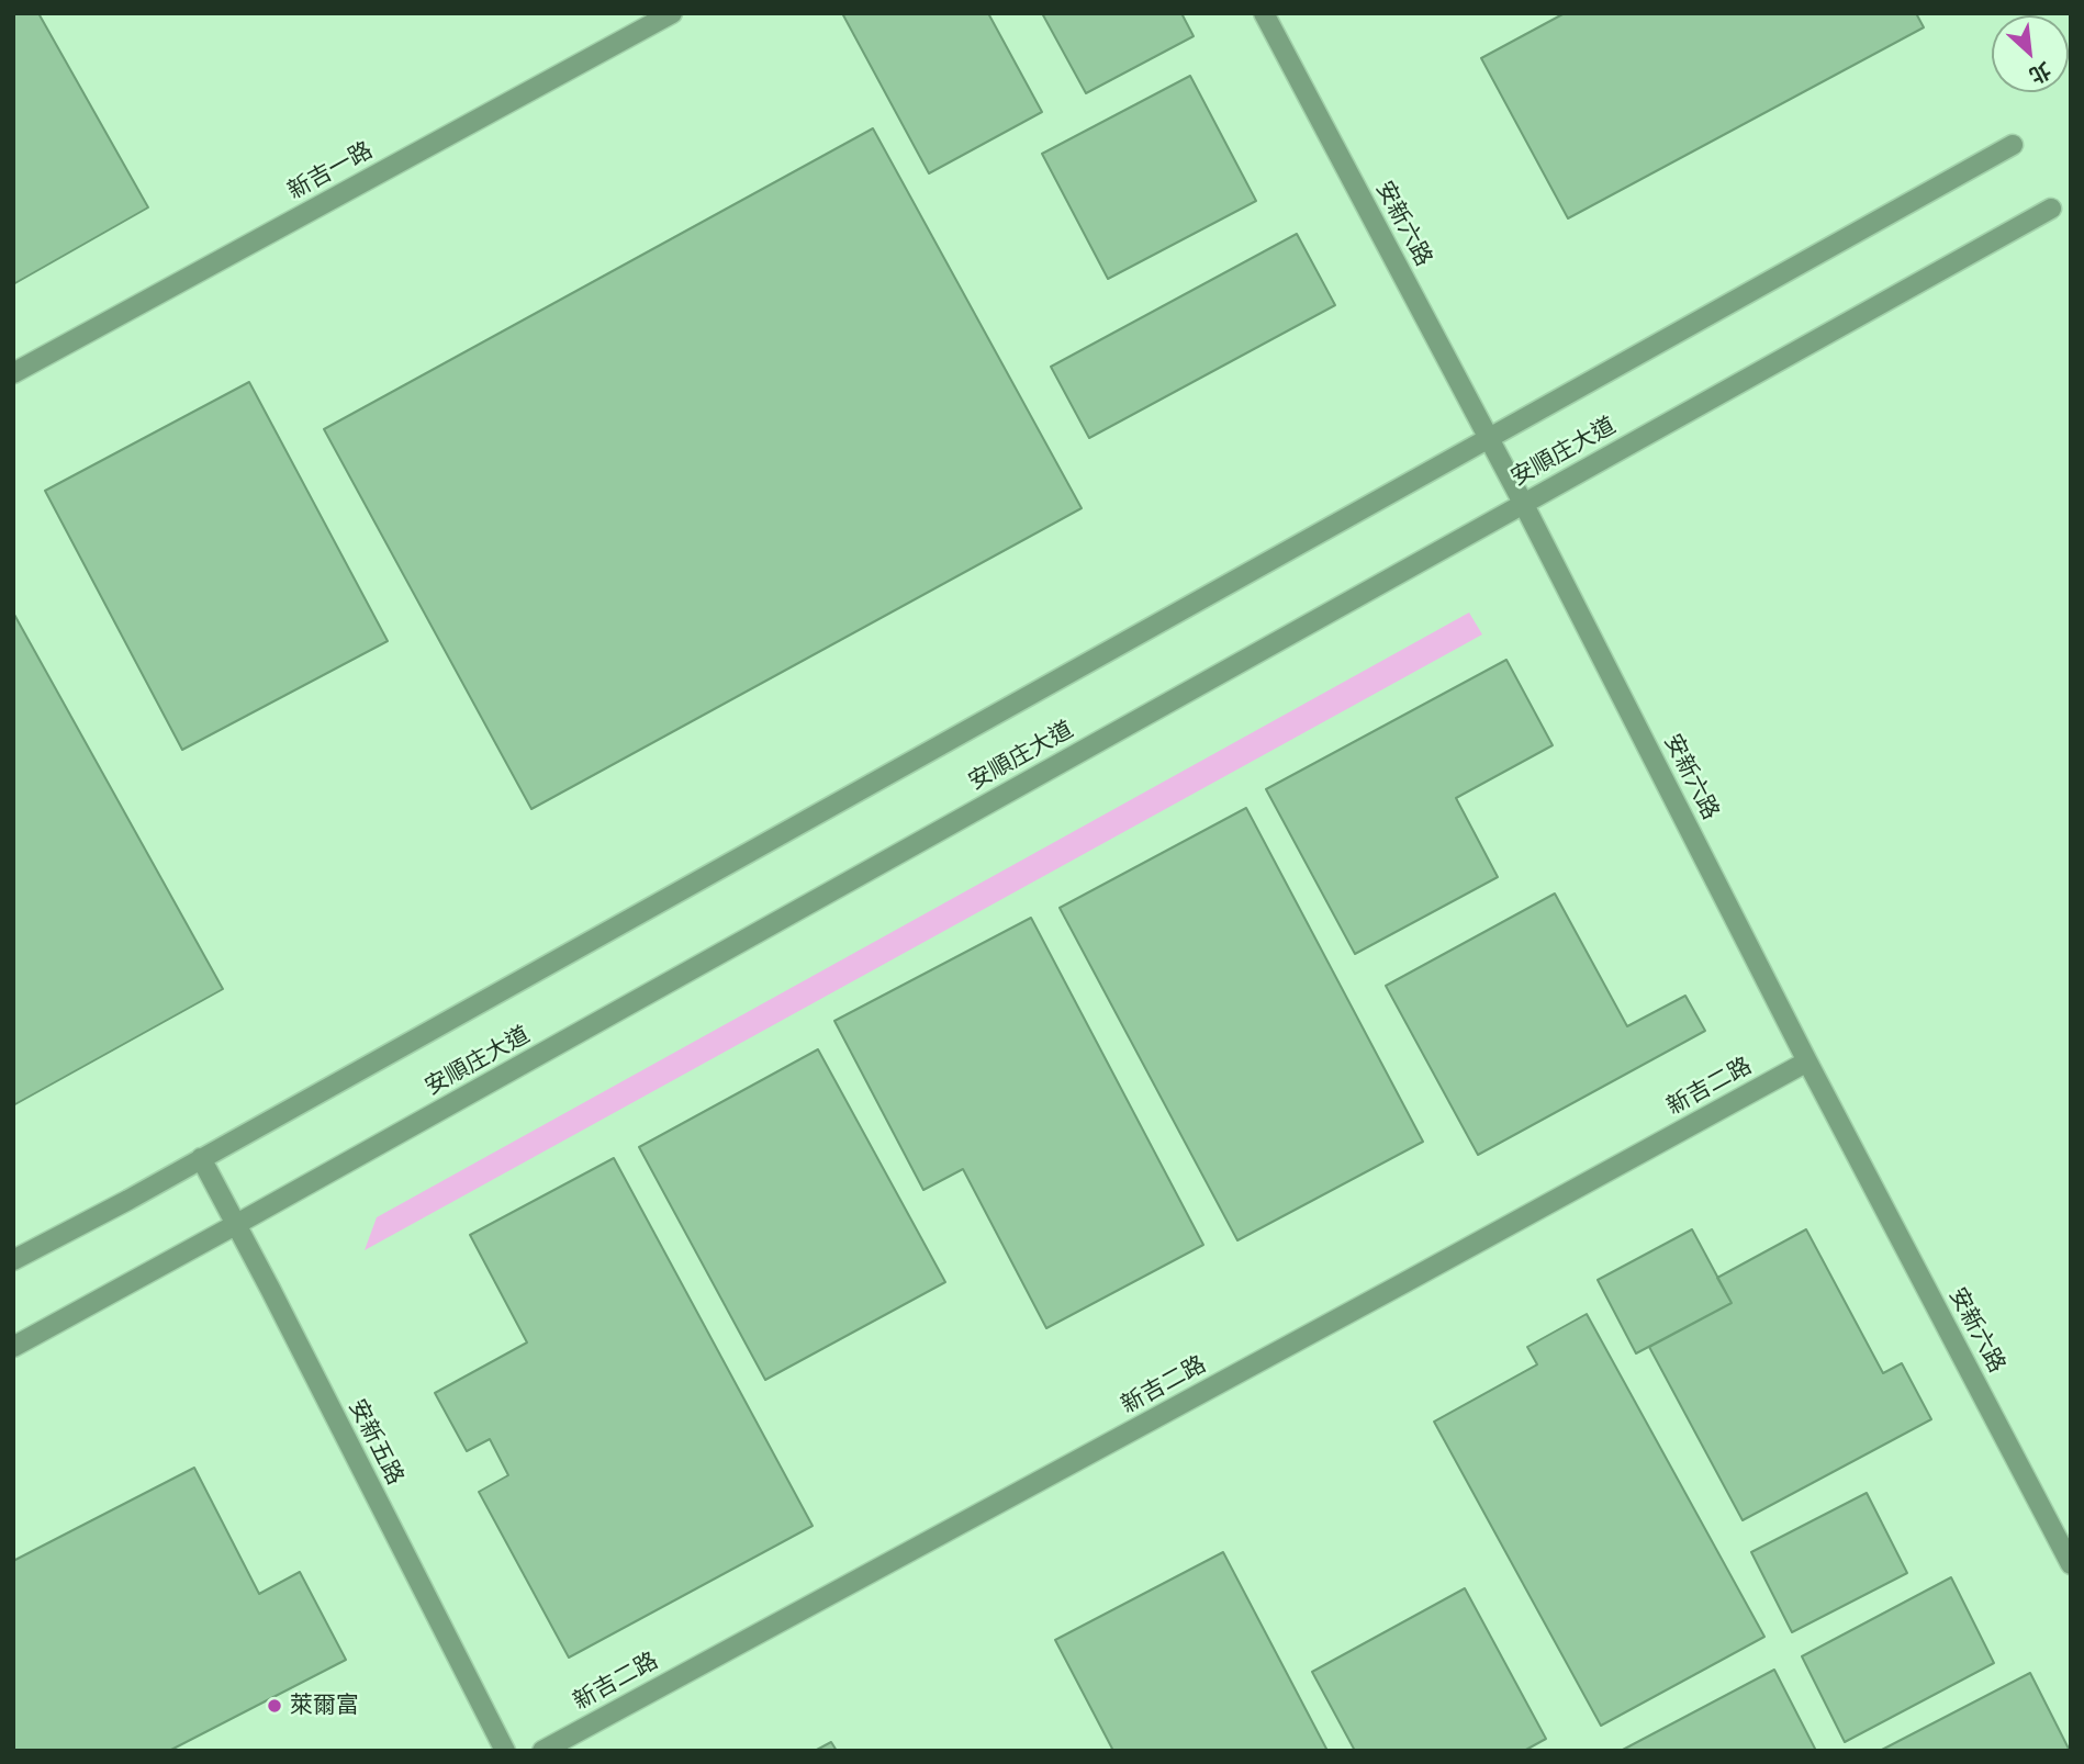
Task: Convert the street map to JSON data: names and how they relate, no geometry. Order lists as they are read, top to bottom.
{
  "streets": {
    "street": [
      "新吉一路",
      "安新六路",
      "安順庄大道",
      "新吉二路",
      "安新五路"
    ]
  },
  "crossings": [
    ["安新六路", "安順庄大道"],
    ["安新六路", "新吉二路"],
    ["安順庄大道", "安新五路"]
  ],
  "places": ["萊爾富"],
  "north": "bottom right"
}
